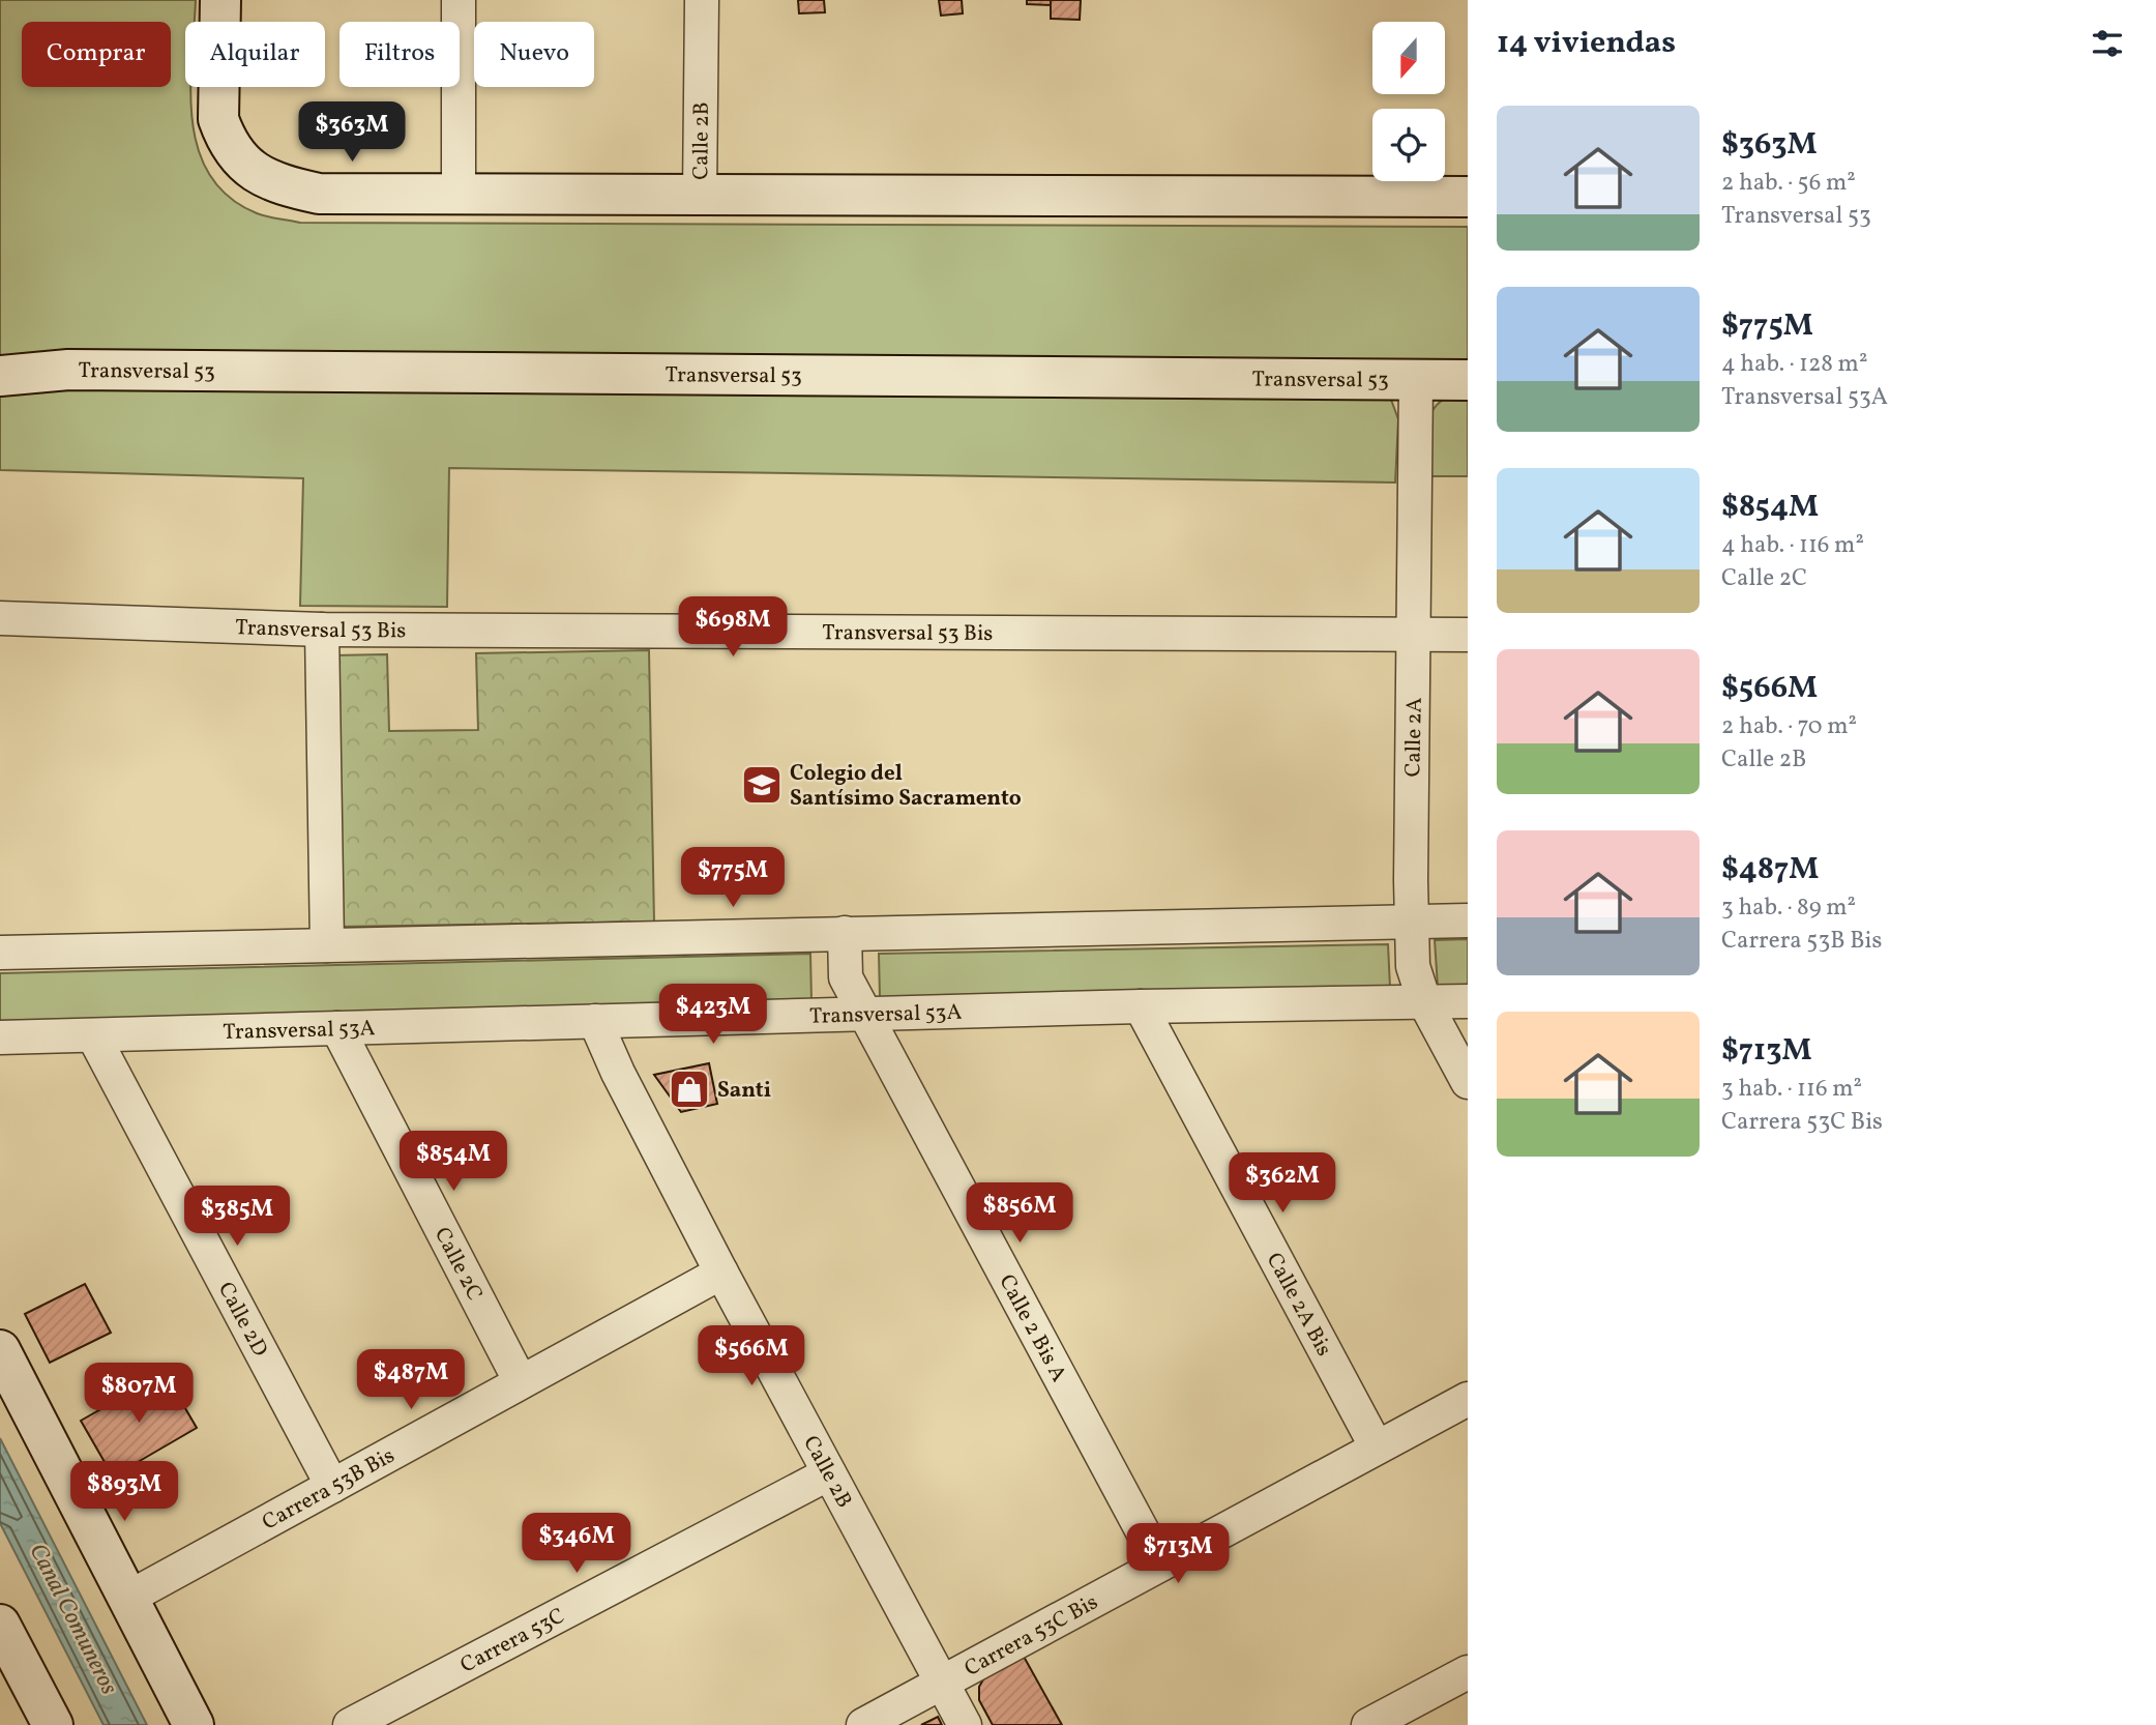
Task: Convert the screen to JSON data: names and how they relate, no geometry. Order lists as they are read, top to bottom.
{
  "streets": {
    "street": [
      "Calle 2B",
      "Transversal 53",
      "Transversal 53 Bis",
      "Calle 2A",
      "Transversal 53A",
      "Calle 2C",
      "Calle 2A Bis",
      "Calle 2D",
      "Calle 2 Bis A",
      "Carrera 53B Bis",
      "Carrera 53C Bis",
      "Carrera 53C"
    ]
  },
  "crossings": [
    ["Calle 2B", "Transversal 53A"],
    ["Calle 2B", "Carrera 53B Bis"],
    ["Calle 2B", "Carrera 53C Bis"],
    ["Calle 2B", "Carrera 53C"],
    ["Transversal 53", "Calle 2A"],
    ["Transversal 53 Bis", "Calle 2A"],
    ["Calle 2A", "Transversal 53A"],
    ["Transversal 53A", "Calle 2C"],
    ["Transversal 53A", "Calle 2A Bis"],
    ["Transversal 53A", "Calle 2D"],
    ["Transversal 53A", "Calle 2 Bis A"],
    ["Calle 2C", "Carrera 53B Bis"],
    ["Calle 2A Bis", "Carrera 53C Bis"],
    ["Calle 2D", "Carrera 53B Bis"],
    ["Calle 2 Bis A", "Carrera 53C Bis"]
  ],
  "water": ["Canal Comuneros"],
  "places": {
    "school or university": ["Colegio del Santísimo Sacramento"],
    "shop": ["Santi"]
  },
  "north": "bottom",
  "page": {
    "heading": "14 viviendas",
    "chip": [
      "Comprar",
      "Alquilar",
      "Filtros",
      "Nuevo"
    ],
    "list": [
      {
        "name": "$363M",
        "note": "2 hab. · 56 m² · Transversal 53"
      },
      {
        "name": "$775M",
        "note": "4 hab. · 128 m² · Transversal 53A"
      },
      {
        "name": "$854M",
        "note": "4 hab. · 116 m² · Calle 2C"
      },
      {
        "name": "$566M",
        "note": "2 hab. · 70 m² · Calle 2B"
      },
      {
        "name": "$487M",
        "note": "3 hab. · 89 m² · Carrera 53B Bis"
      },
      {
        "name": "$713M",
        "note": "3 hab. · 116 m² · Carrera 53C Bis"
      }
    ],
    "price": [
      "$363M",
      "$698M",
      "$775M",
      "$423M",
      "$854M",
      "$362M",
      "$856M",
      "$385M",
      "$566M",
      "$487M",
      "$807M",
      "$893M",
      "$346M",
      "$713M"
    ]
  }
}
